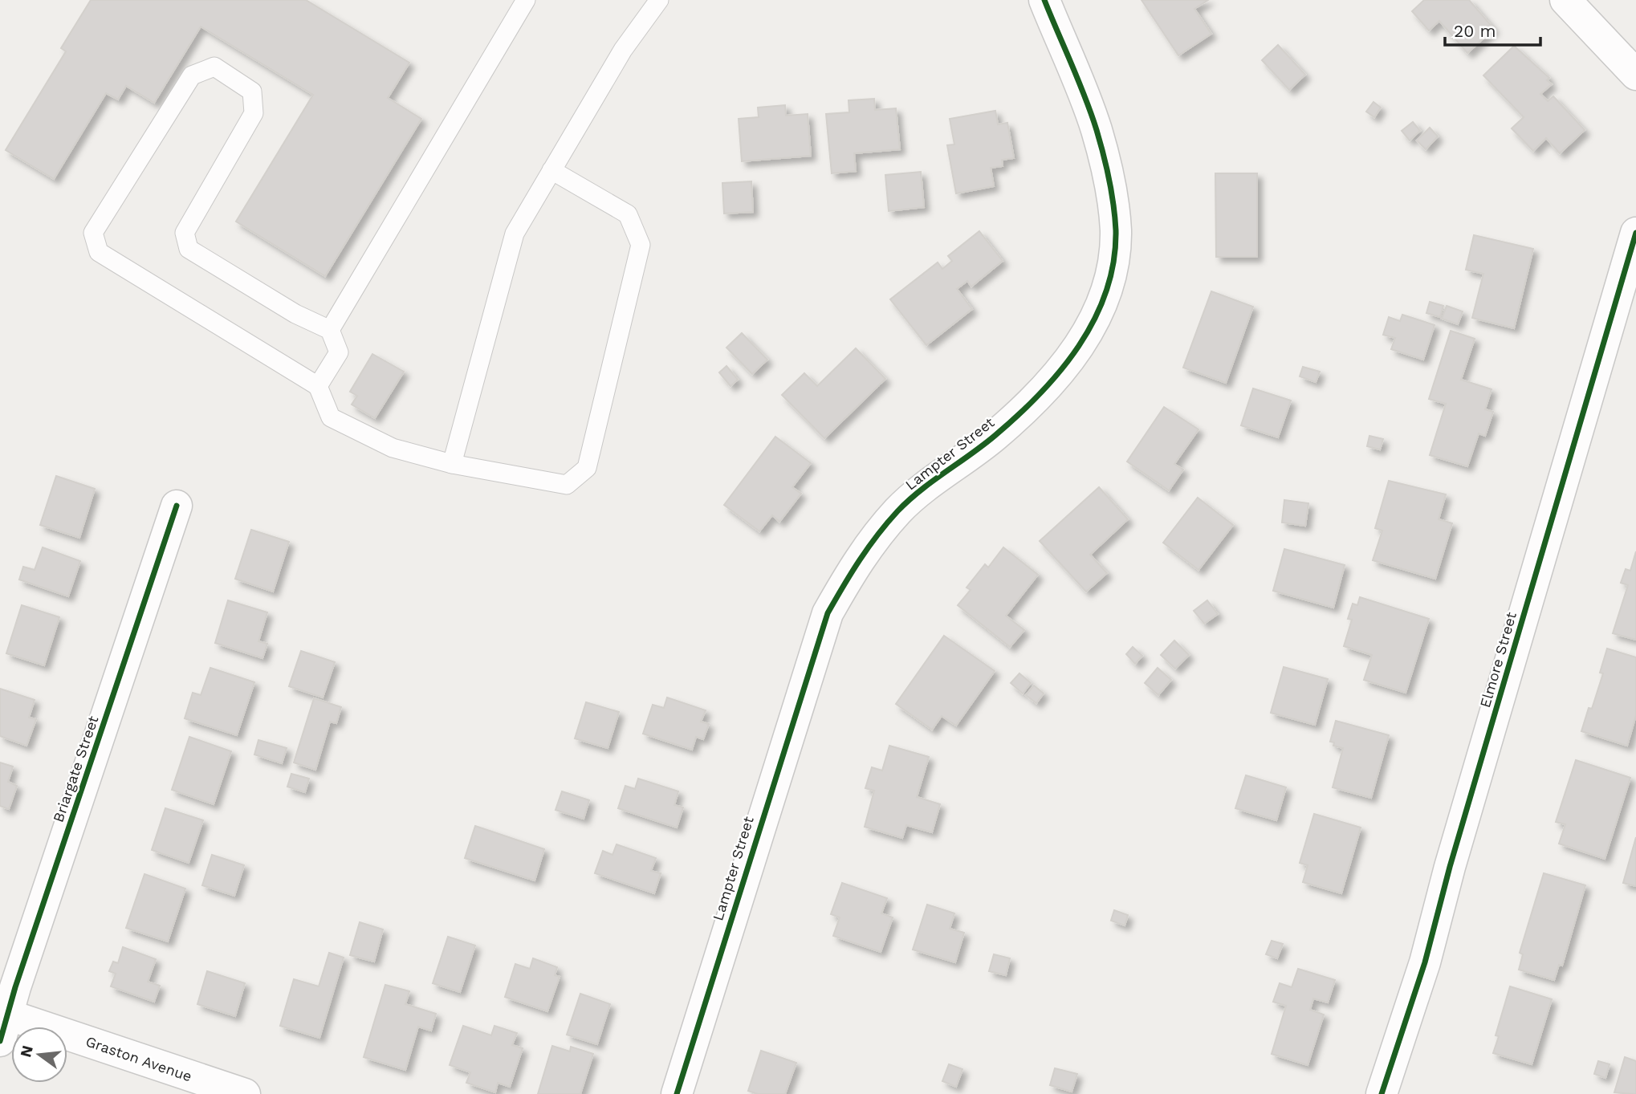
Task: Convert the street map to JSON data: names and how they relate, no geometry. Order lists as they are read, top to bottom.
{
  "streets": {
    "street": [
      "Lampter Street",
      "Elmore Street",
      "Briargate Street",
      "Graston Avenue"
    ]
  },
  "crossings": [
    ["Briargate Street", "Graston Avenue"]
  ],
  "scale_bar": "20 m",
  "north": "left"
}
